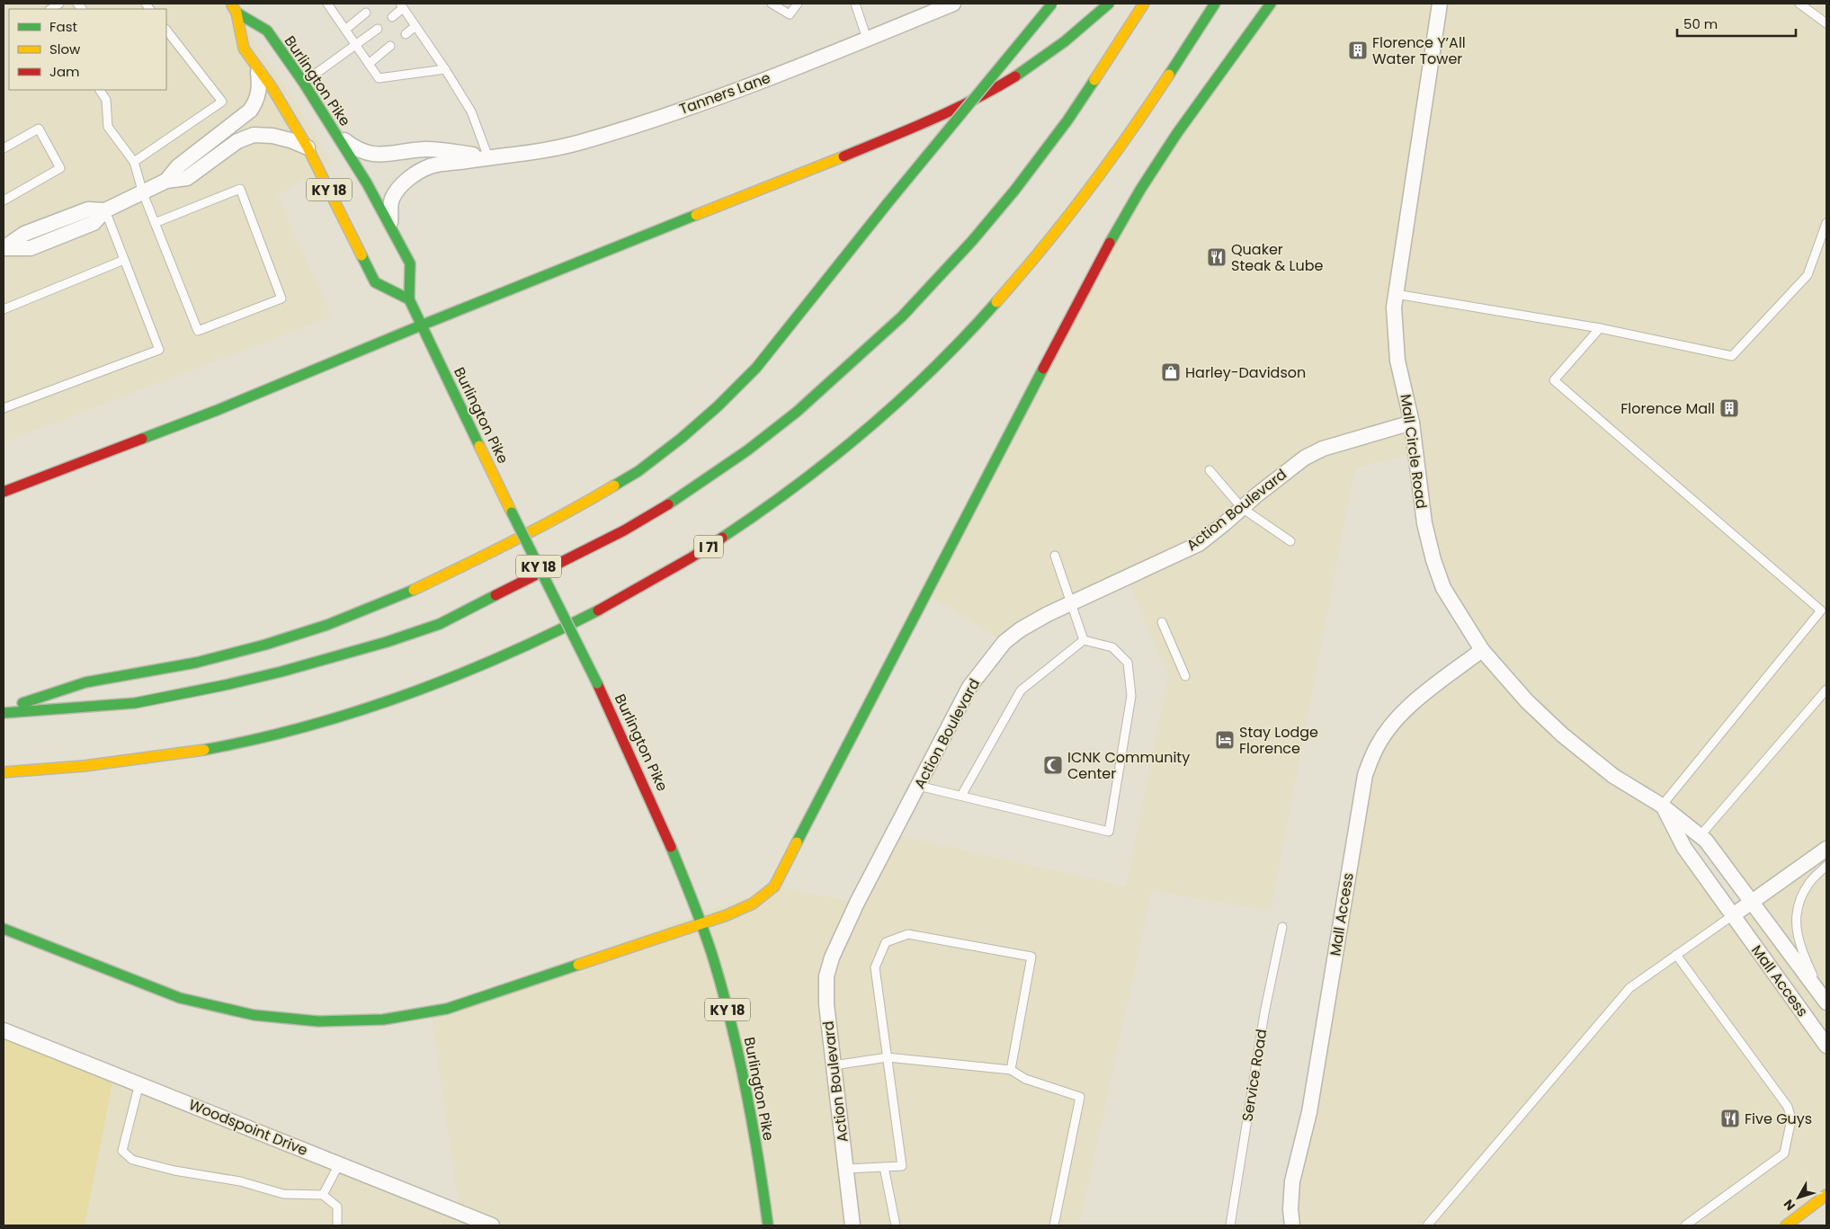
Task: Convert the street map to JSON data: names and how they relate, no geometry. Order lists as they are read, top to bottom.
{
  "streets": {
    "main road": ["Burlington Pike", "KY 18", "I 71"],
    "street": [
      "Tanners Lane",
      "Mall Circle Road",
      "Action Boulevard",
      "Mall Access",
      "Woodspoint Drive"
    ],
    "lane": ["Service Road"]
  },
  "crossings": [
    ["Burlington Pike", "Tanners Lane"],
    ["Mall Circle Road", "Action Boulevard"],
    ["Mall Circle Road", "Mall Access"]
  ],
  "places": {
    "building": ["Florence Y’All Water Tower", "Florence Mall"],
    "restaurant": ["Quaker Steak & Lube", "Five Guys"],
    "shop": ["Harley-Davidson"],
    "hotel": ["Stay Lodge Florence"],
    "mosque": ["ICNK Community Center"]
  },
  "legend": ["Fast", "Slow", "Jam"],
  "scale_bar": "50 m",
  "north": "bottom left"
}
